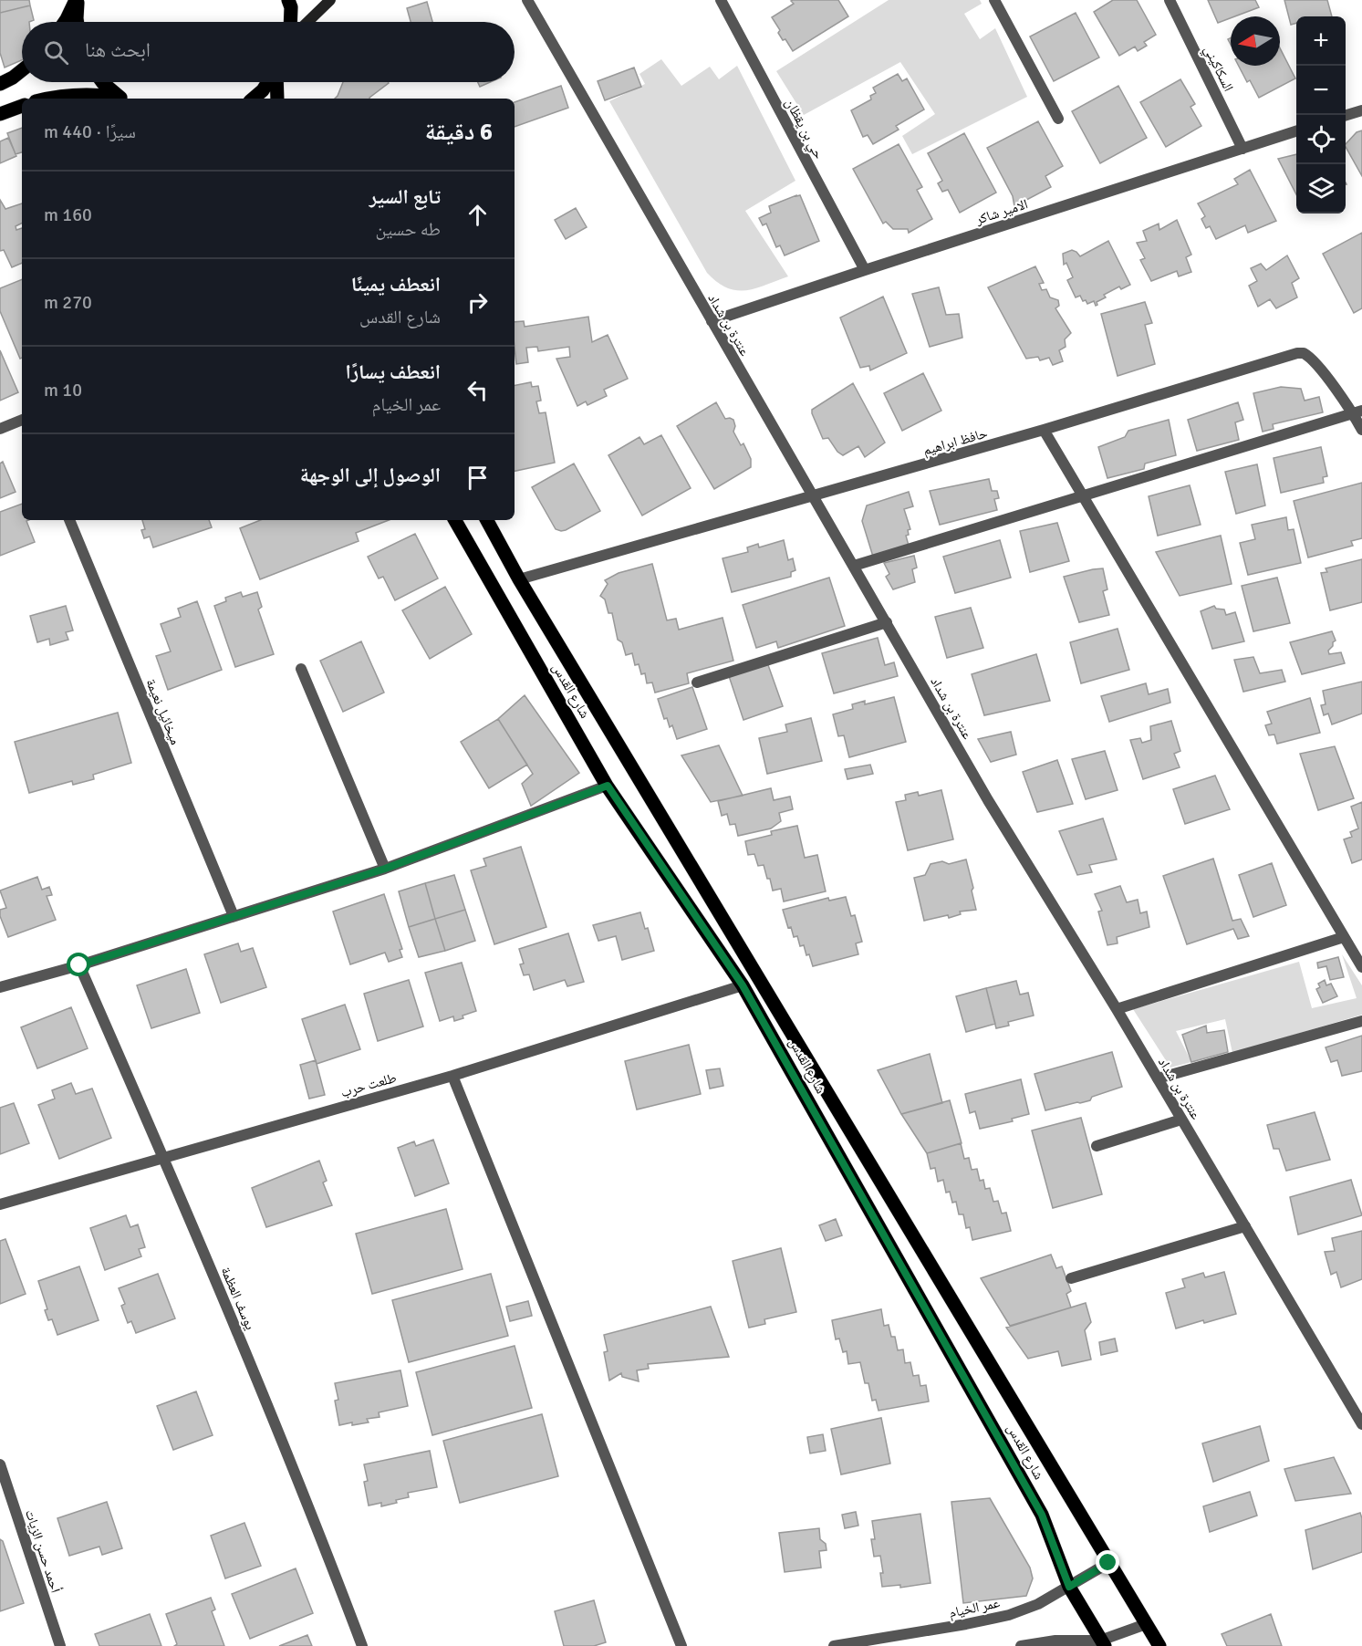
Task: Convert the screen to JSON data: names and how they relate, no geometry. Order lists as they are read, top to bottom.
{
  "streets": {
    "main road": ["شارع القدس"],
    "street": [
      "السكاكيني",
      "حي بن يقظان",
      "الامير شاكر",
      "عنترة بن شداد",
      "حافظ ابراهيم",
      "ميخائيل نعيمة",
      "طلعت حرب",
      "يوسف العظمة",
      "أحمد حسن الزيات",
      "عمر الخيام"
    ]
  },
  "crossings": [
    ["السكاكيني", "الامير شاكر"],
    ["حي بن يقظان", "الامير شاكر"],
    ["الامير شاكر", "عنترة بن شداد"],
    ["عنترة بن شداد", "حافظ ابراهيم"],
    ["شارع القدس", "طلعت حرب"],
    ["شارع القدس", "عمر الخيام"],
    ["طلعت حرب", "يوسف العظمة"]
  ],
  "north": "left",
  "page": {
    "map_buttons": ["+", "−"],
    "search": "ابحث هنا",
    "heading": ["6 دقيقة", "سيرًا · 440 m"],
    "list": [
      ["تابع السير", "طه حسين", "160 m"],
      ["انعطف يمينًا", "شارع القدس", "270 m"],
      ["انعطف يسارًا", "عمر الخيام", "10 m"],
      "الوصول إلى الوجهة"
    ]
  }
}
